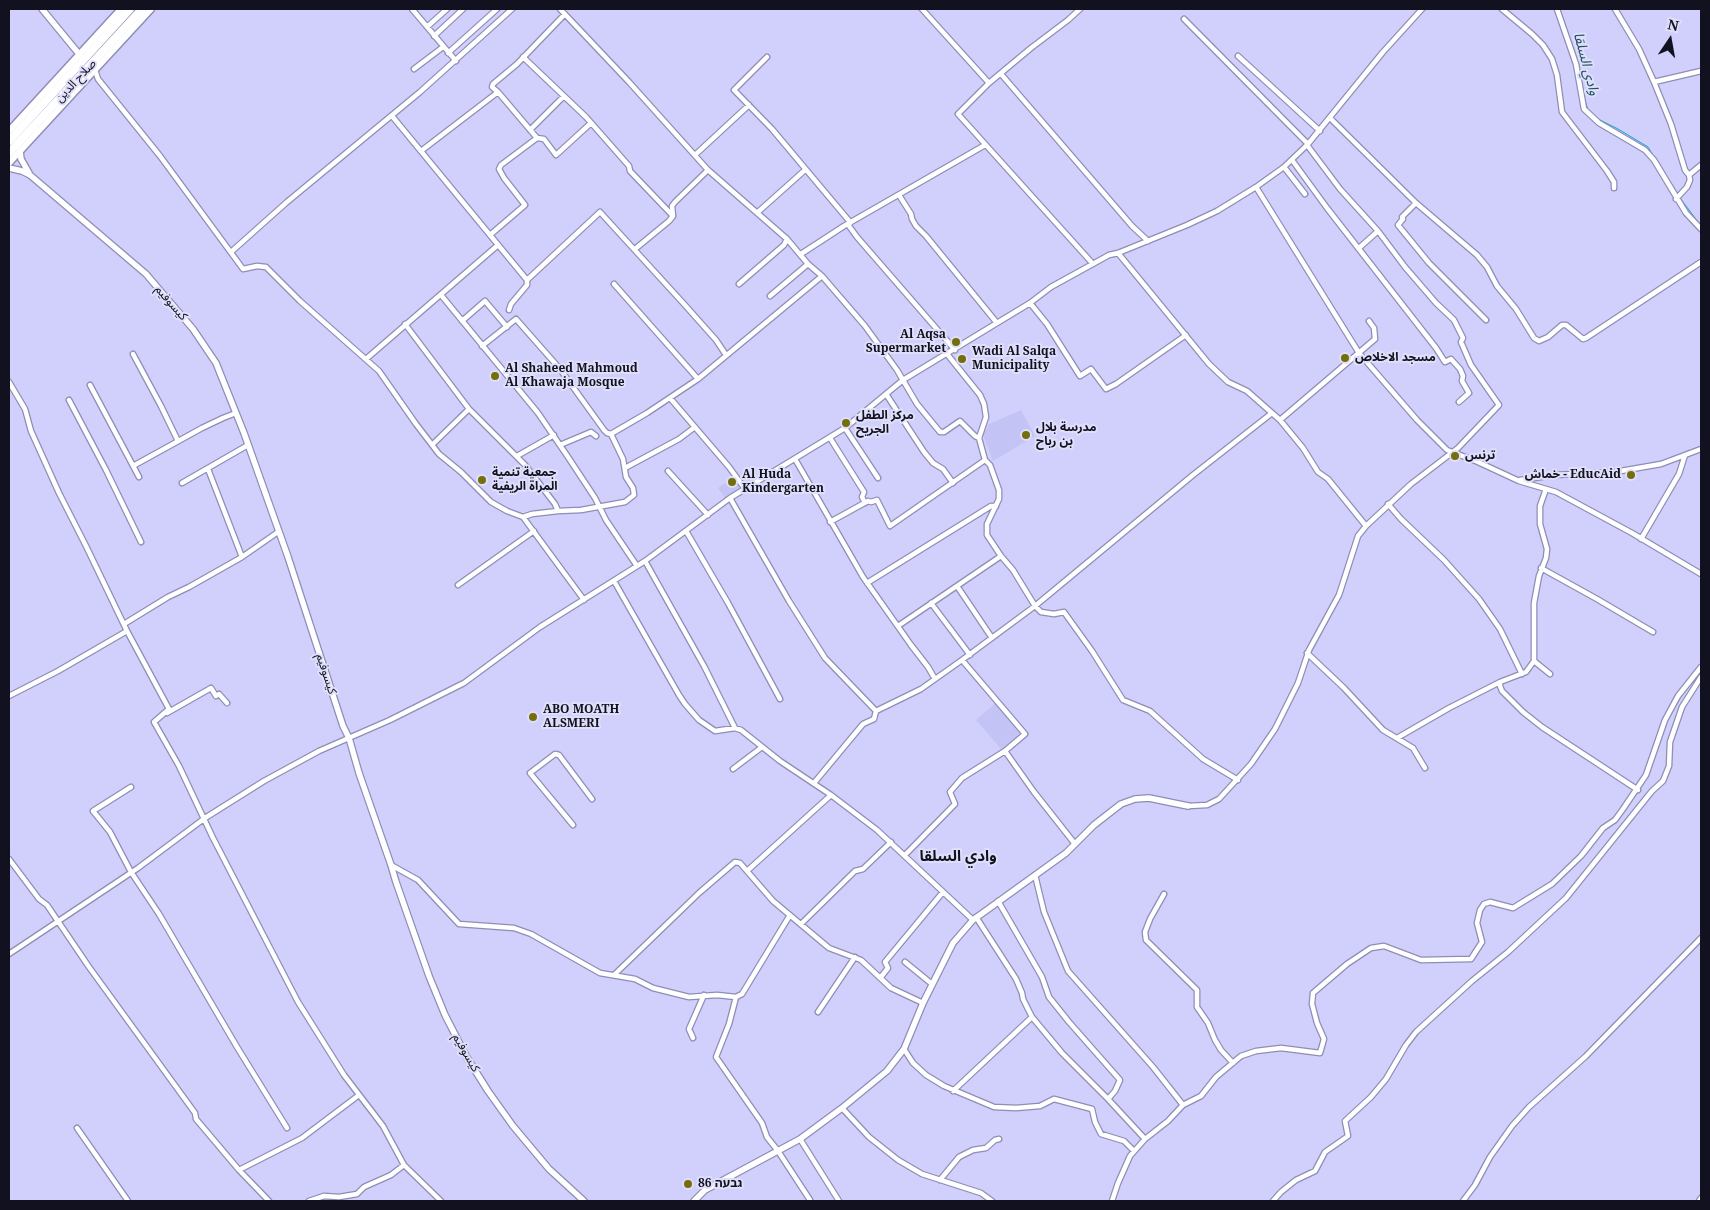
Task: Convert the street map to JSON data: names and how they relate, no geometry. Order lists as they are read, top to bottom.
{
  "streets": {
    "highway": ["صلاح الدين"],
    "street": ["كيسوفيم"]
  },
  "districts": ["وادي السلقا"],
  "water": ["وادي السلقا"],
  "places": [
    "Al Aqsa Supermarket",
    "مسجد الاخلاص",
    "Wadi Al Salqa Municipality",
    "Al Shaheed Mahmoud Al Khawaja Mosque",
    "مركز الطفل الجريح",
    "مدرسة بلال بن رباح",
    "ترنس",
    "خماش - EducAid",
    "جمعية تنمية المراة الريفية",
    "Al Huda Kindergarten",
    "ABO MOATH ALSMERI",
    "גבעה 86"
  ],
  "north": "top"
}
